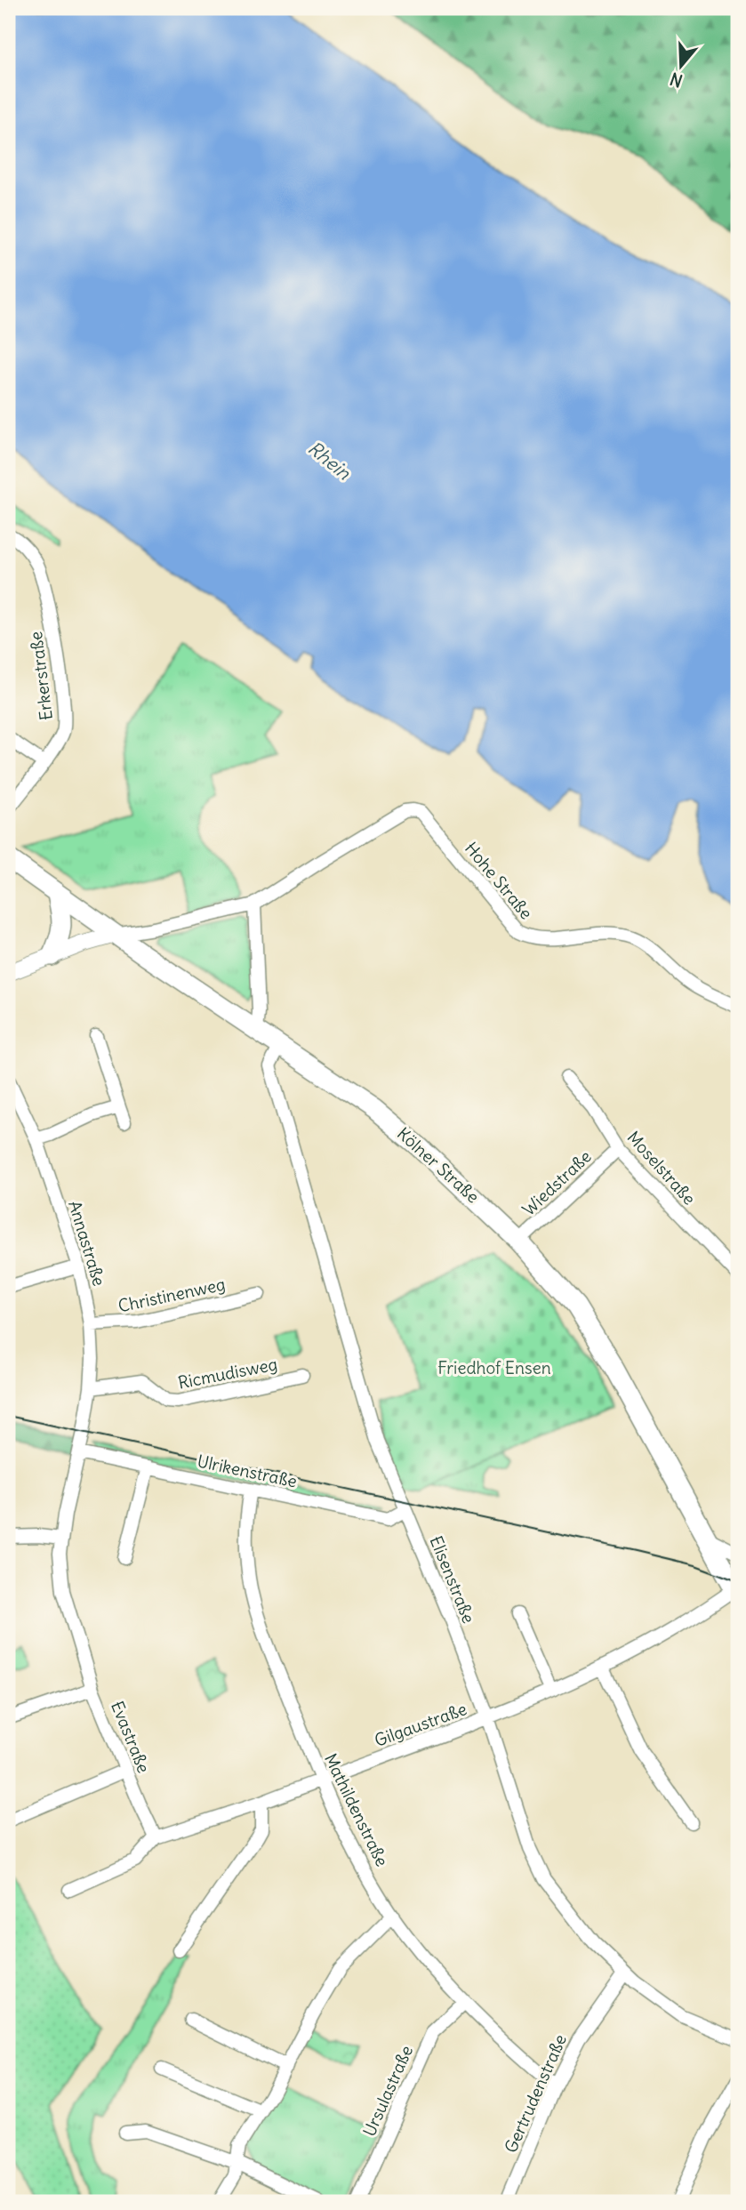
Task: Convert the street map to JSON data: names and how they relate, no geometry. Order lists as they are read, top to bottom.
{
  "streets": {
    "main road": ["Kölner Straße"],
    "street": [
      "Erkerstraße",
      "Hohe Straße",
      "Moselstraße",
      "Wiedstraße",
      "Annastraße",
      "Christinenweg",
      "Ricmudisweg",
      "Ulrikenstraße",
      "Elisenstraße",
      "Gilgaustraße",
      "Evastraße",
      "Mathildenstraße",
      "Ursulastraße",
      "Gertrudenstraße"
    ]
  },
  "crossings": [
    ["Hohe Straße", "Kölner Straße"],
    ["Kölner Straße", "Wiedstraße"],
    ["Kölner Straße", "Elisenstraße"],
    ["Kölner Straße", "Gilgaustraße"],
    ["Moselstraße", "Wiedstraße"],
    ["Annastraße", "Christinenweg"],
    ["Annastraße", "Ricmudisweg"],
    ["Annastraße", "Evastraße"],
    ["Ulrikenstraße", "Elisenstraße"],
    ["Ulrikenstraße", "Evastraße"],
    ["Ulrikenstraße", "Mathildenstraße"],
    ["Elisenstraße", "Gilgaustraße"],
    ["Elisenstraße", "Gertrudenstraße"],
    ["Gilgaustraße", "Mathildenstraße"],
    ["Mathildenstraße", "Ursulastraße"],
    ["Mathildenstraße", "Gertrudenstraße"]
  ],
  "water": ["Rhein"],
  "parks": ["Friedhof Ensen"],
  "north": "bottom"
}
